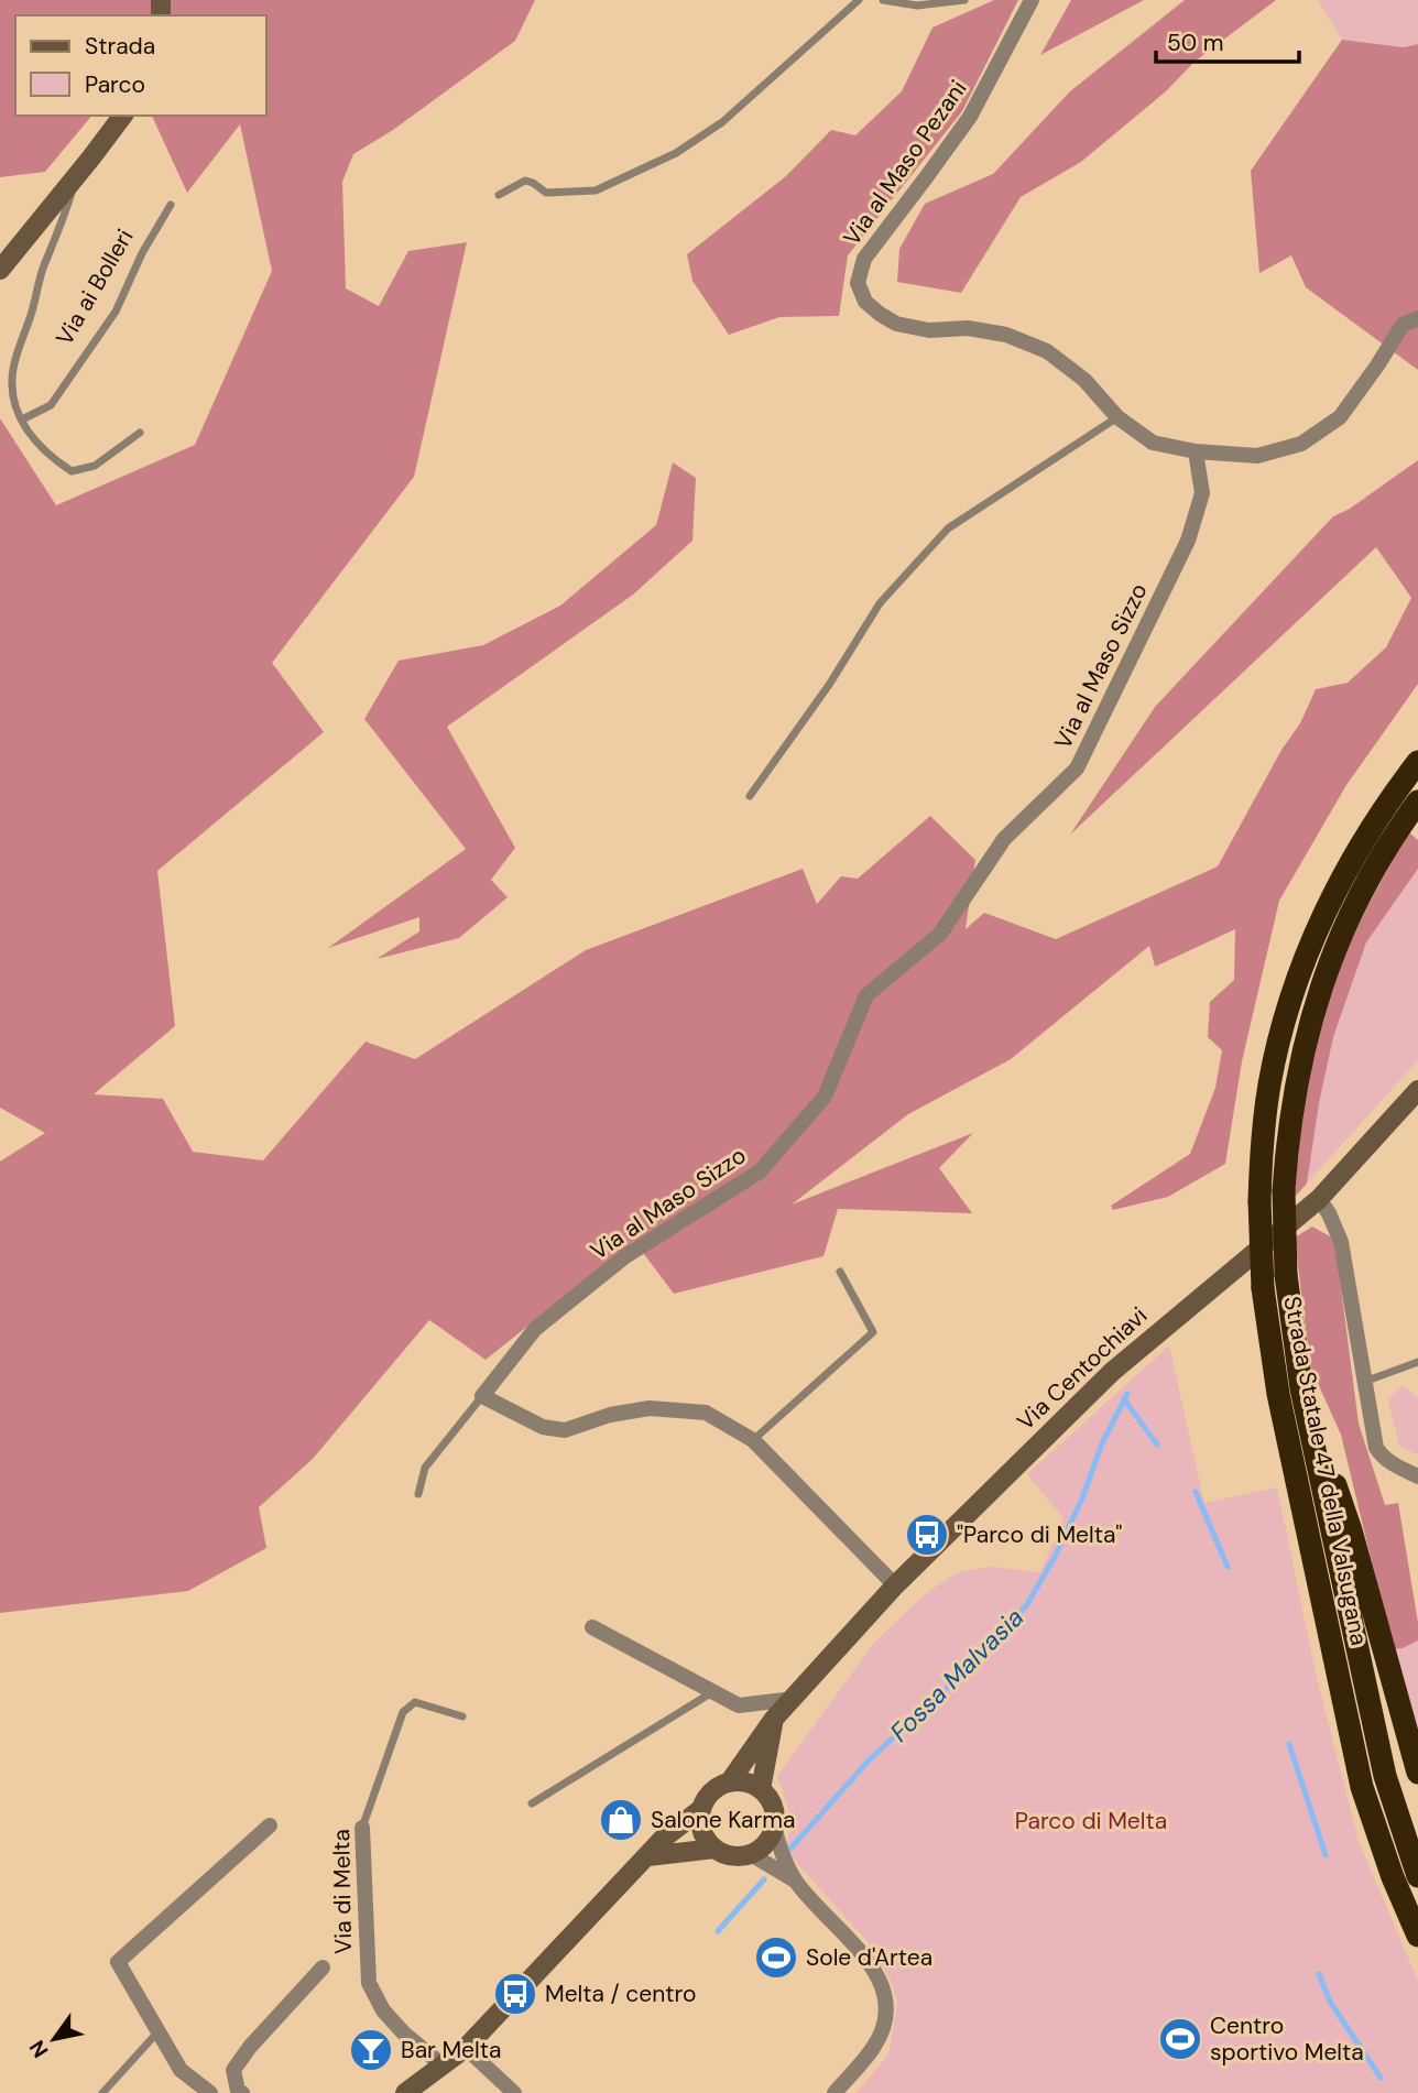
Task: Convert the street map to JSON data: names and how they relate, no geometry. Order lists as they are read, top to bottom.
{
  "streets": {
    "highway": ["Strada Statale 47 della Valsugana"],
    "street": [
      "Via al Maso Pezani",
      "Via ai Bolleri",
      "Via al Maso Sizzo",
      "Via Centochiavi",
      "Via di Melta"
    ]
  },
  "crossings": [
    ["Via al Maso Pezani", "Via al Maso Sizzo"]
  ],
  "water": ["Fossa Malvasia"],
  "parks": ["Parco di Melta"],
  "places": {
    "bus stop": ["\"Parco di Melta\"", "Melta / centro"],
    "shop": ["Salone Karma"],
    "sports": ["Sole d'Artea", "Centro sportivo Melta"],
    "bar": ["Bar Melta"]
  },
  "legend": ["Strada", "Parco"],
  "scale_bar": "50 m",
  "north": "bottom left"
}
